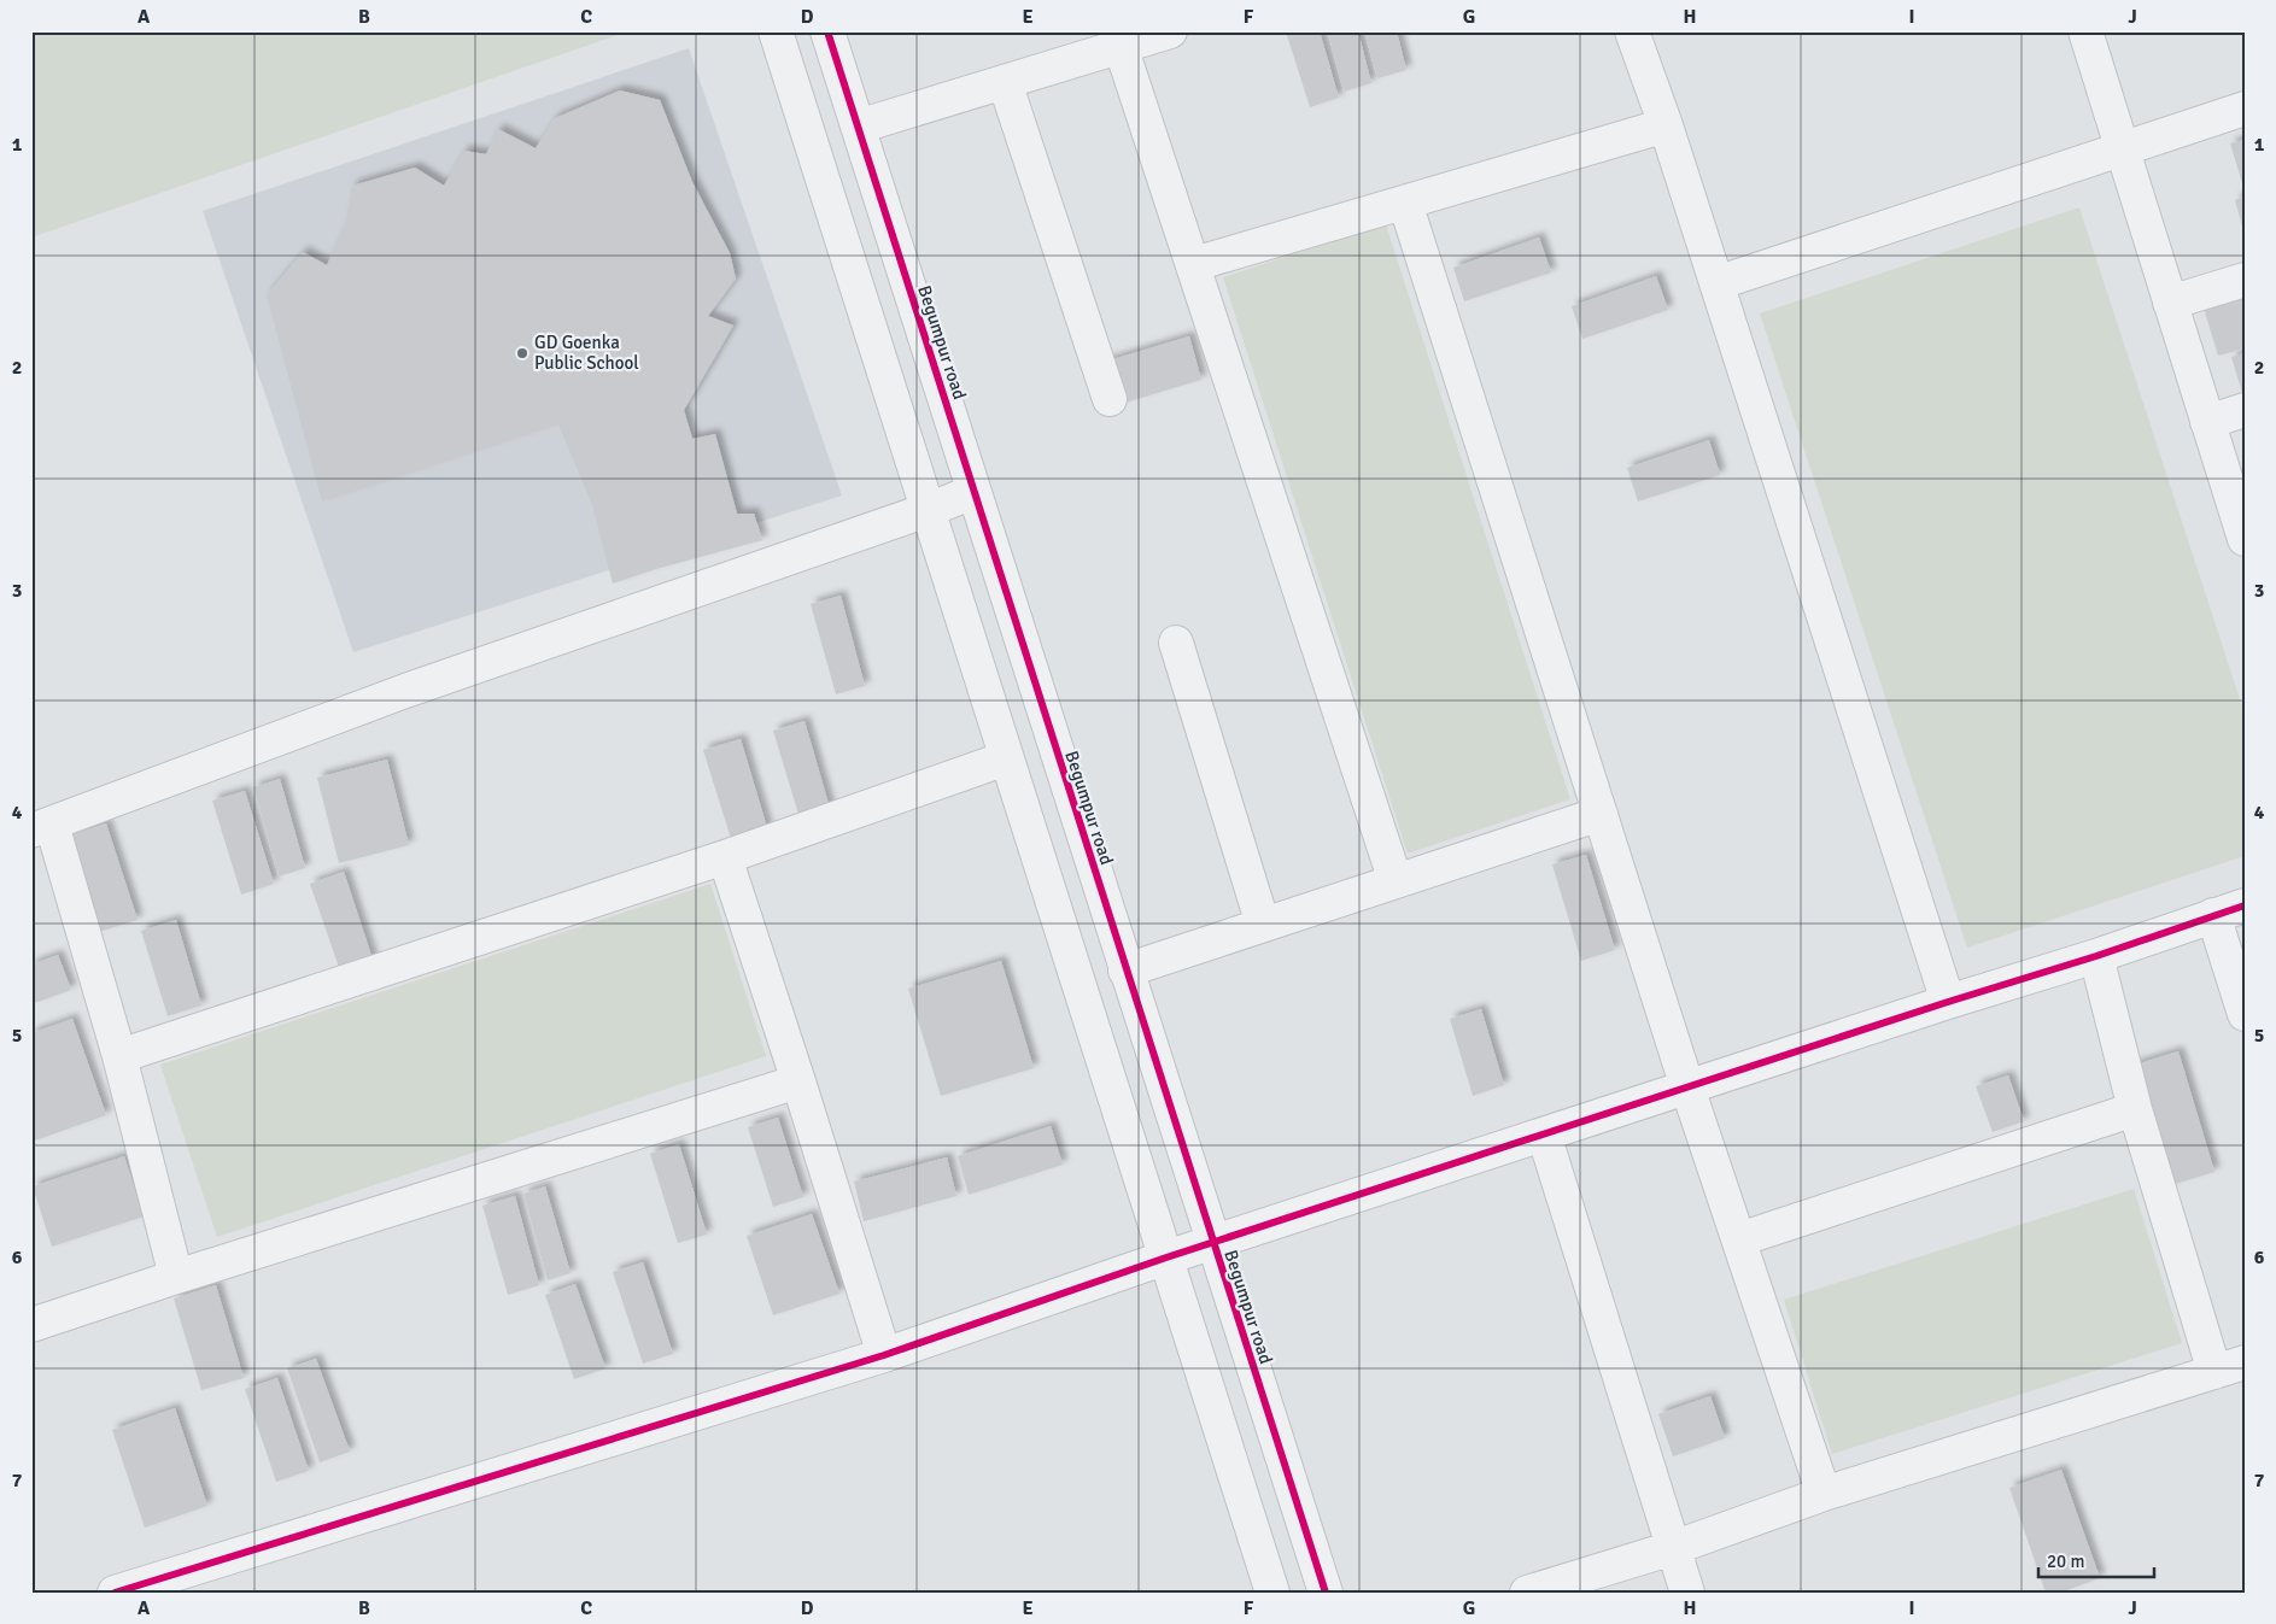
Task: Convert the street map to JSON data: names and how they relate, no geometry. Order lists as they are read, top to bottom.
{
  "streets": {
    "street": ["Begumpur road"]
  },
  "places": ["GD Goenka Public School"],
  "scale_bar": "20 m",
  "grid": {
    "columns": [
      "A",
      "B",
      "C",
      "D",
      "E",
      "F",
      "G",
      "H",
      "I",
      "J"
    ],
    "rows": [
      "1",
      "2",
      "3",
      "4",
      "5",
      "6",
      "7"
    ]
  }
}
